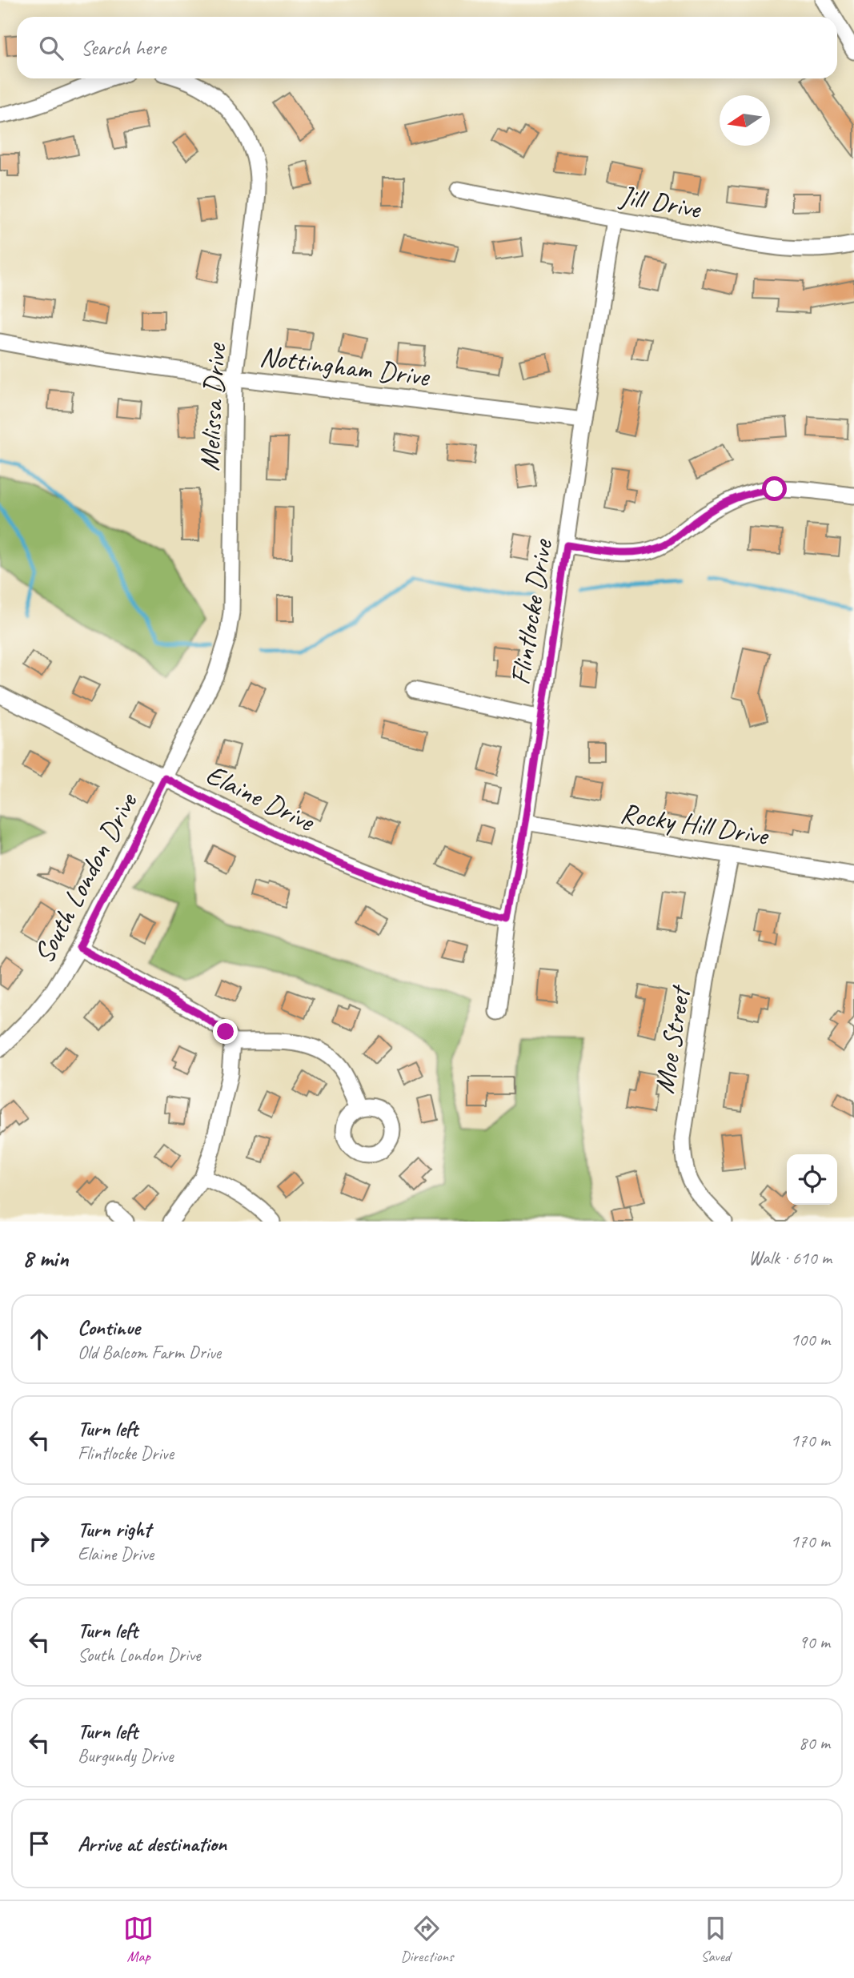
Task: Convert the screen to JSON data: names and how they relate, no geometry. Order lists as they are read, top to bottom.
{
  "streets": {
    "street": [
      "Jill Drive",
      "Nottingham Drive",
      "Melissa Drive",
      "Flintlocke Drive",
      "Elaine Drive",
      "Rocky Hill Drive",
      "South London Drive",
      "Moe Street"
    ]
  },
  "crossings": [
    ["Jill Drive", "Flintlocke Drive"],
    ["Nottingham Drive", "Melissa Drive"],
    ["Nottingham Drive", "Flintlocke Drive"],
    ["Melissa Drive", "Elaine Drive"],
    ["Melissa Drive", "South London Drive"],
    ["Flintlocke Drive", "Elaine Drive"],
    ["Flintlocke Drive", "Rocky Hill Drive"],
    ["Elaine Drive", "South London Drive"],
    ["Rocky Hill Drive", "Moe Street"]
  ],
  "north": "left",
  "page": {
    "search": "Search here",
    "heading": ["8 min", "Walk · 610 m"],
    "list": [
      ["Continue", "Old Balcom Farm Drive", "100 m"],
      ["Turn left", "Flintlocke Drive", "170 m"],
      ["Turn right", "Elaine Drive", "170 m"],
      ["Turn left", "South London Drive", "90 m"],
      ["Turn left", "Burgundy Drive", "80 m"],
      "Arrive at destination"
    ],
    "nav": ["Map", "Directions", "Saved"]
  }
}
